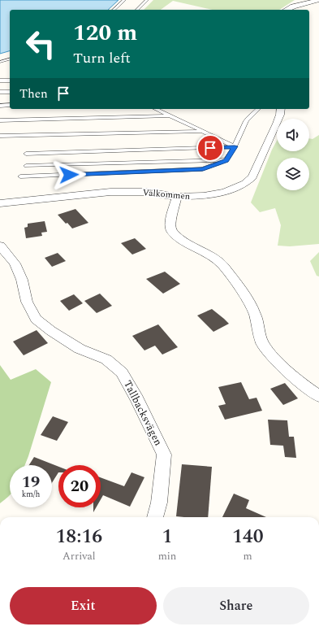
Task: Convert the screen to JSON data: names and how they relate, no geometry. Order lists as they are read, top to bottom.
{
  "streets": {
    "street": ["Välkommen", "Tallbacksvägen"]
  },
  "page": {
    "turn": ["120 m", "Turn left"],
    "then": "Then",
    "speed": "19 km/h",
    "limit": "20",
    "eta": [
      "18:16",
      "Arrival",
      "1",
      "min",
      "140",
      "m"
    ],
    "buttons": ["Exit", "Share"]
  }
}
